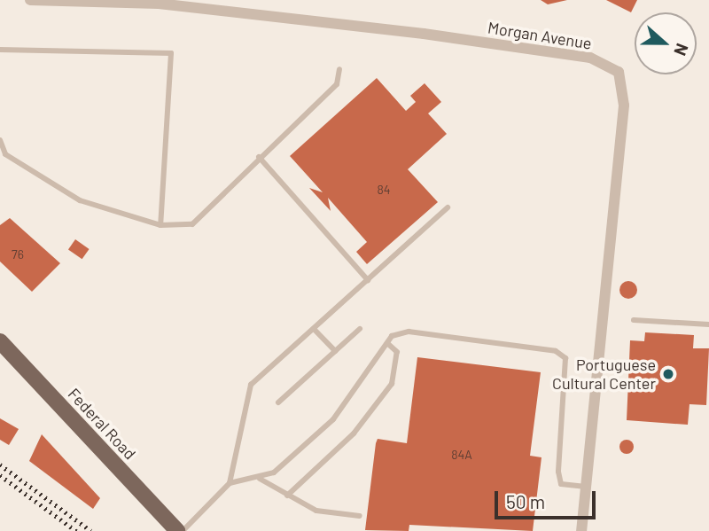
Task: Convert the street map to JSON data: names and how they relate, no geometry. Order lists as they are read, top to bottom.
{
  "streets": {
    "main road": ["Federal Road"],
    "street": ["Morgan Avenue"]
  },
  "places": ["Portuguese Cultural Center"],
  "house_numbers": ["84", "76", "84A"],
  "scale_bar": "50 m",
  "north": "right"
}
